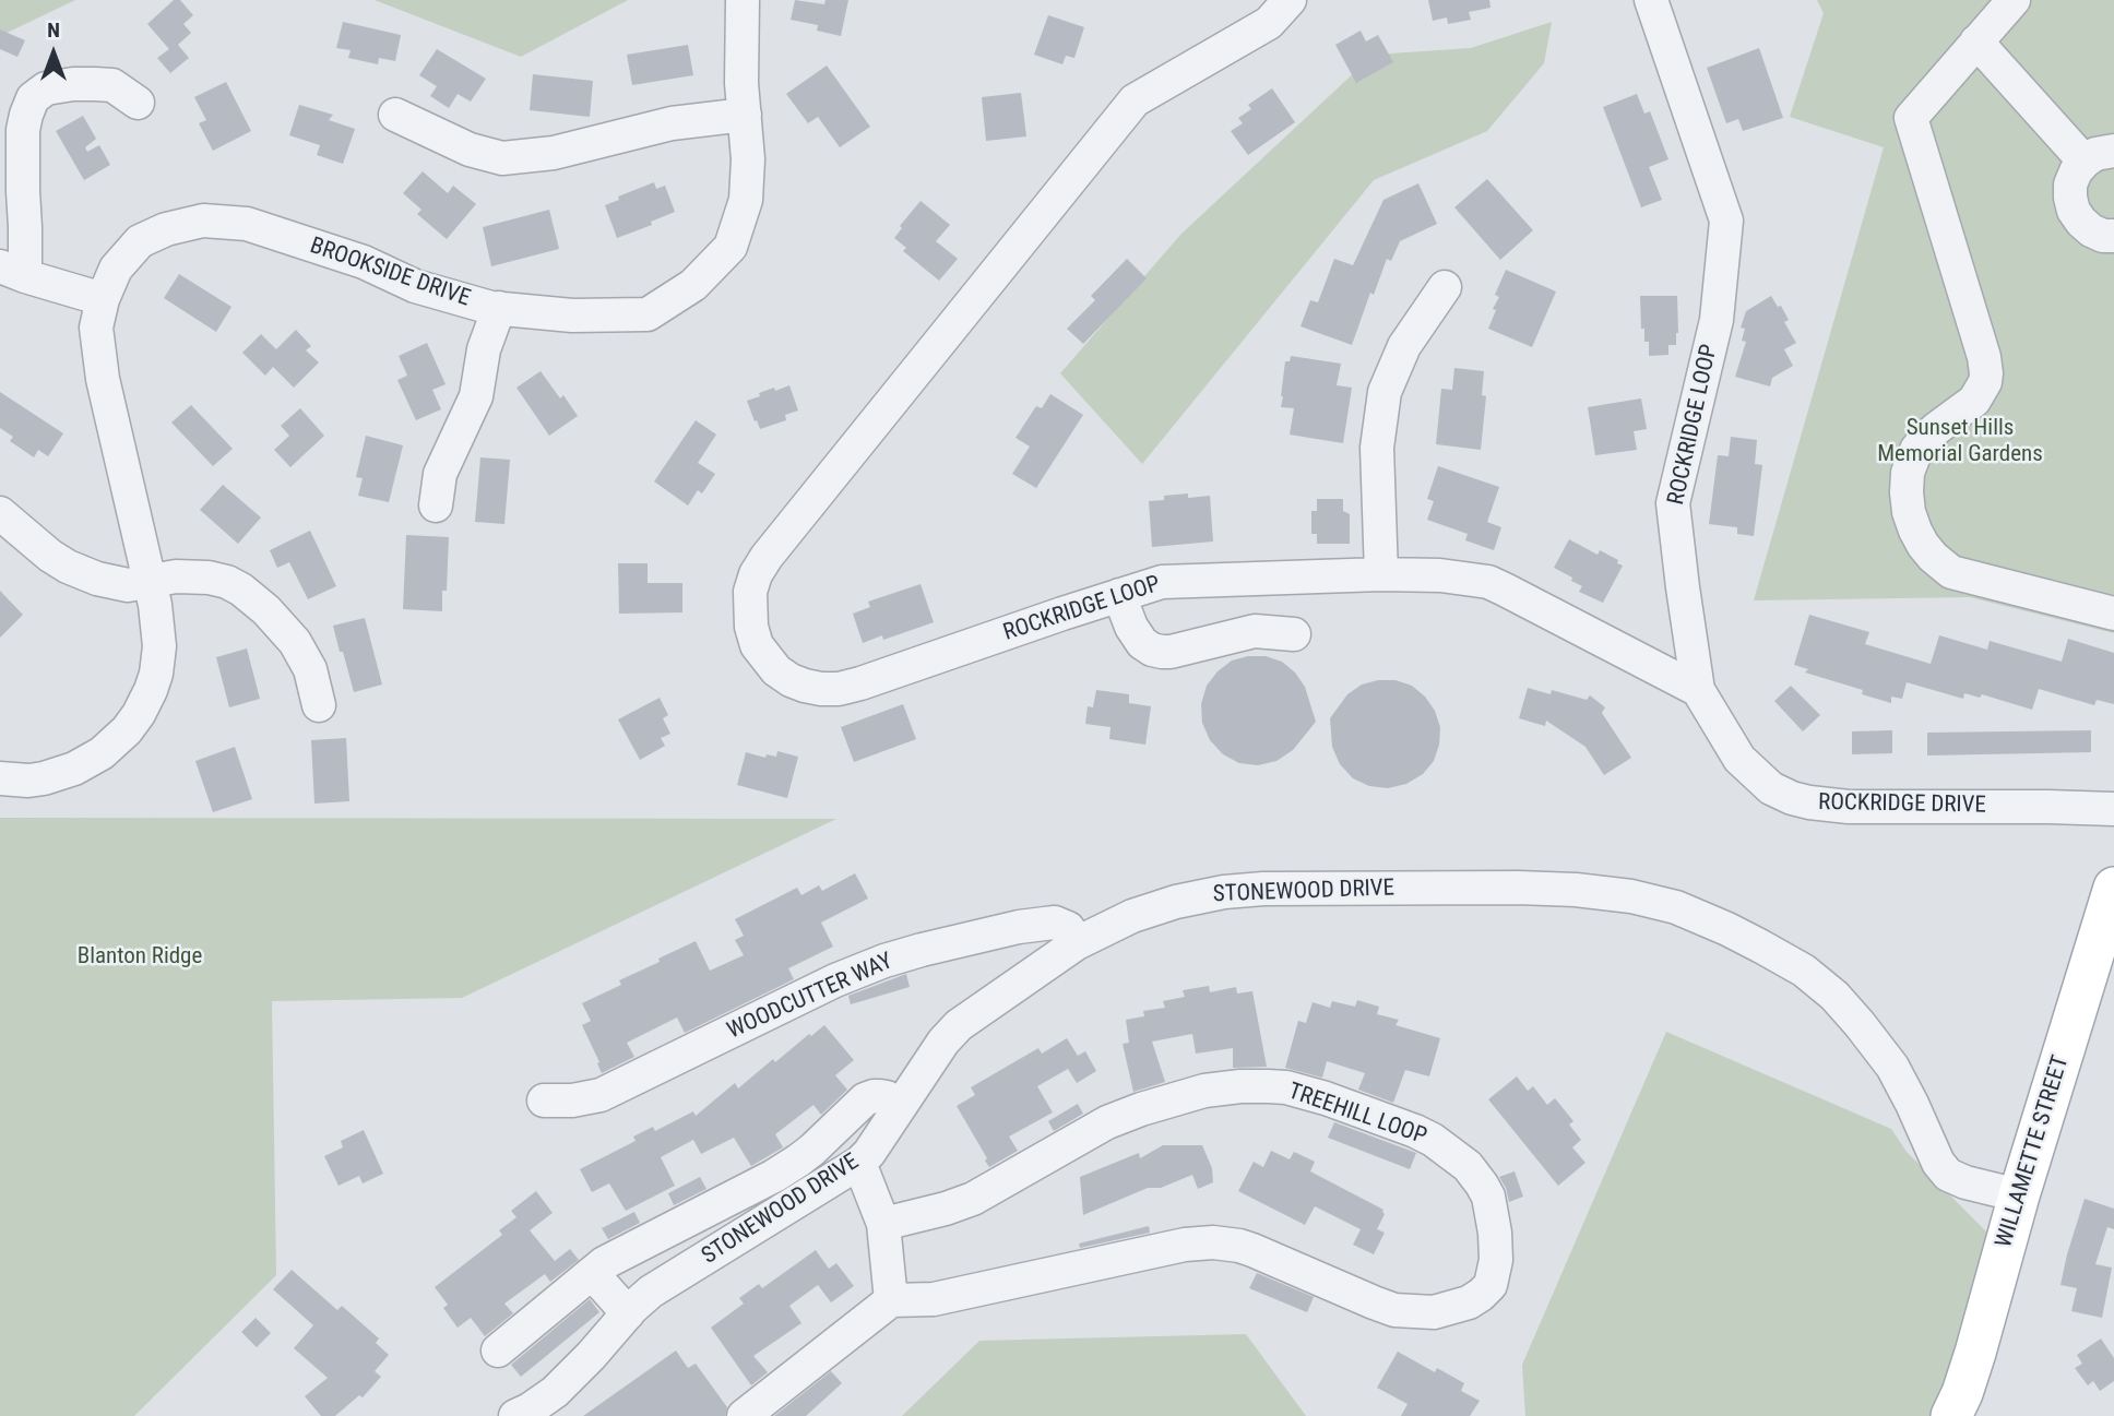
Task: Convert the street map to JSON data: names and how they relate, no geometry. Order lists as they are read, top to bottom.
{
  "streets": {
    "main road": ["WILLAMETTE STREET"],
    "street": [
      "BROOKSIDE DRIVE",
      "ROCKRIDGE LOOP",
      "ROCKRIDGE DRIVE",
      "STONEWOOD DRIVE",
      "WOODCUTTER WAY",
      "TREEHILL LOOP"
    ]
  },
  "crossings": [
    ["ROCKRIDGE LOOP", "ROCKRIDGE DRIVE"],
    ["STONEWOOD DRIVE", "WOODCUTTER WAY"],
    ["STONEWOOD DRIVE", "WILLAMETTE STREET"]
  ],
  "parks": ["Sunset Hills Memorial Gardens", "Blanton Ridge"],
  "north": "top"
}
